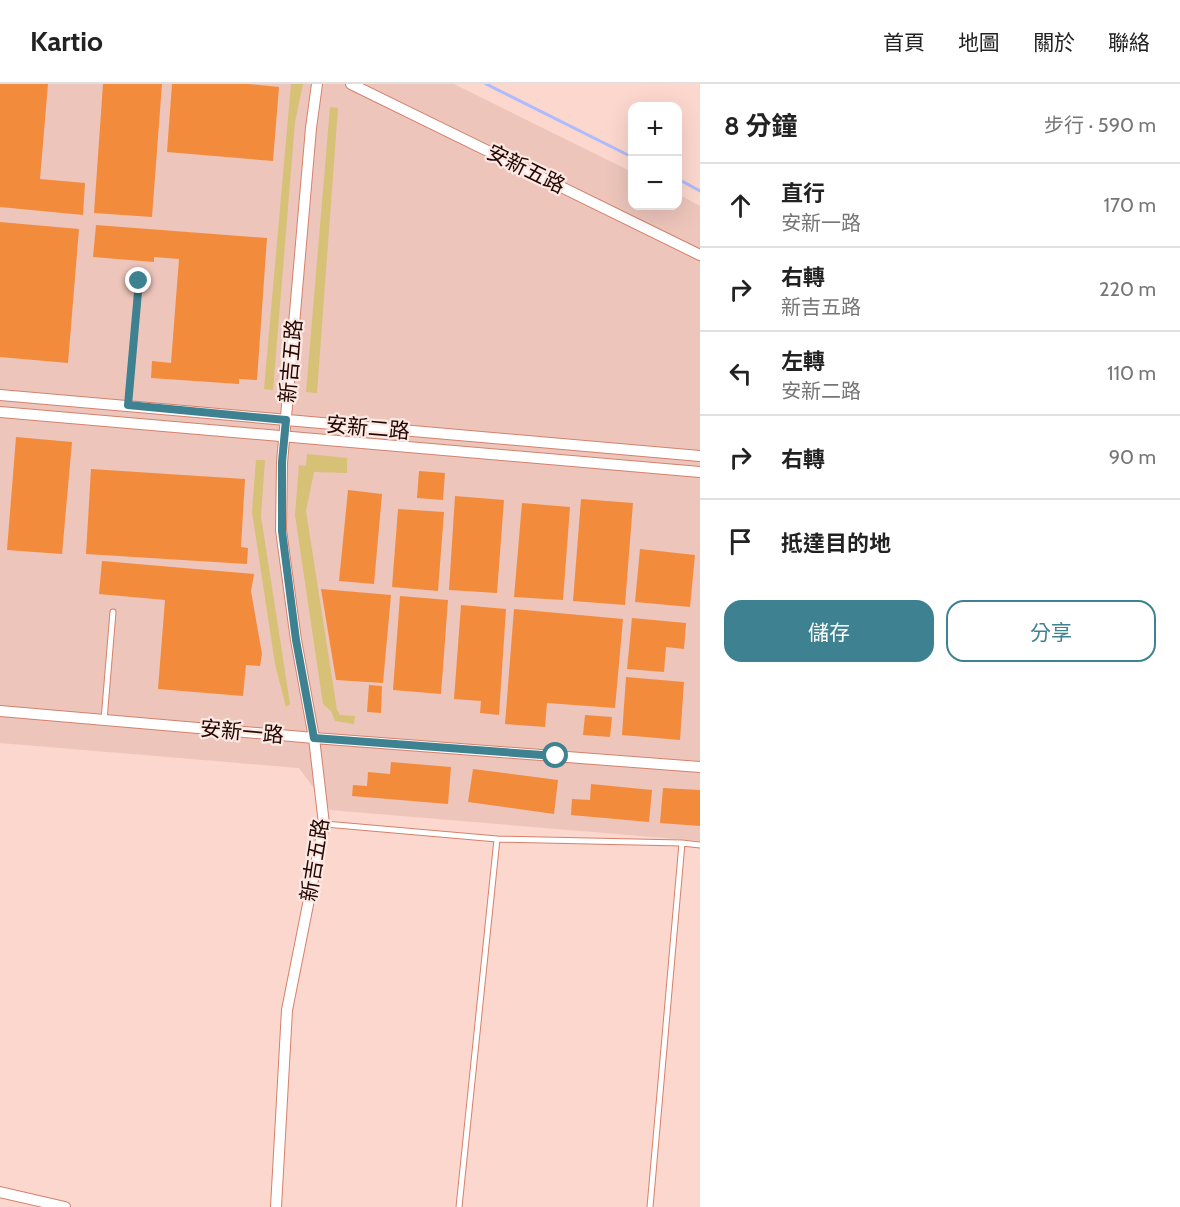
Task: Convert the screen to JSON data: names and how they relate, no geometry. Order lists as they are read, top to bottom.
{
  "streets": {
    "street": [
      "安新五路",
      "新吉五路",
      "安新二路",
      "安新一路"
    ]
  },
  "crossings": [
    ["新吉五路", "安新二路"],
    ["新吉五路", "安新一路"]
  ],
  "page": {
    "header": "Kartio",
    "nav": [
      "首頁",
      "地圖",
      "關於",
      "聯絡"
    ],
    "heading": ["8 分鐘", "步行 · 590 m"],
    "map_buttons": ["+", "−"],
    "list": [
      ["直行", "安新一路", "170 m"],
      ["右轉", "新吉五路", "220 m"],
      ["左轉", "安新二路", "110 m"],
      ["右轉", "90 m"],
      "抵達目的地"
    ],
    "buttons": ["儲存", "分享"]
  }
}
